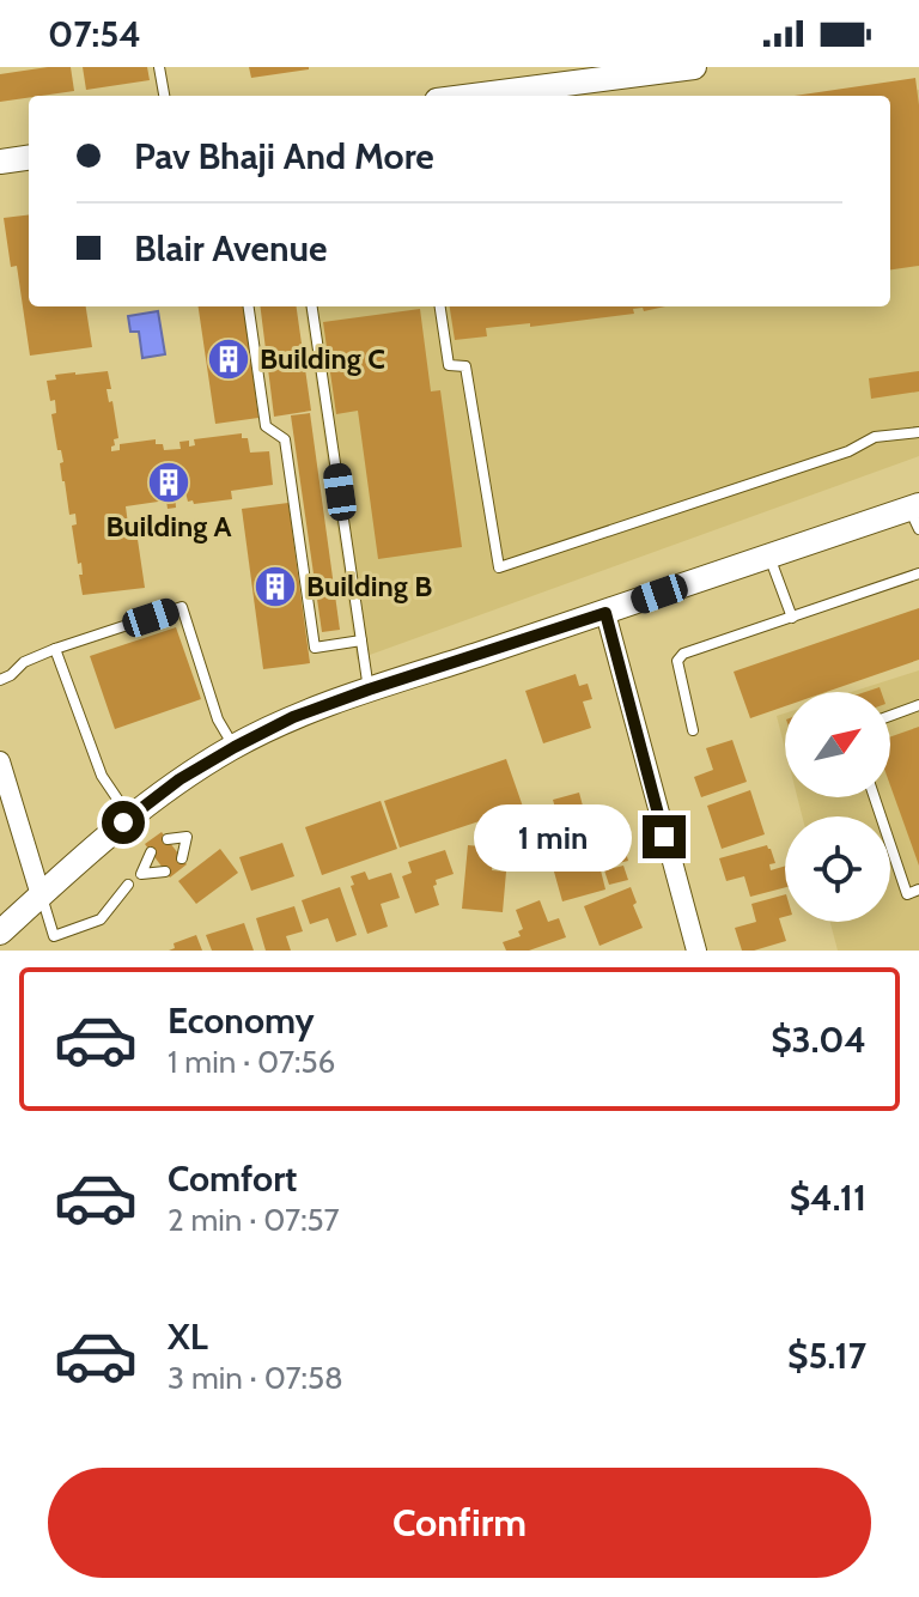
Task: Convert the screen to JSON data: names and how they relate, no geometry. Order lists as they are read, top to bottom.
{
  "places": {
    "building": ["Building C", "Building A", "Building B"]
  },
  "north": "top right",
  "page": {
    "status": "07:54",
    "banner": ["Pav Bhaji And More", "Blair Avenue"],
    "bubble": "1 min",
    "list": [
      {
        "name": "Economy",
        "note": "1 min · 07:56",
        "value": "$3.04"
      },
      {
        "name": "Comfort",
        "note": "2 min · 07:57",
        "value": "$4.11"
      },
      {
        "name": "XL",
        "note": "3 min · 07:58",
        "value": "$5.17"
      }
    ],
    "buttons": "Confirm"
  }
}
